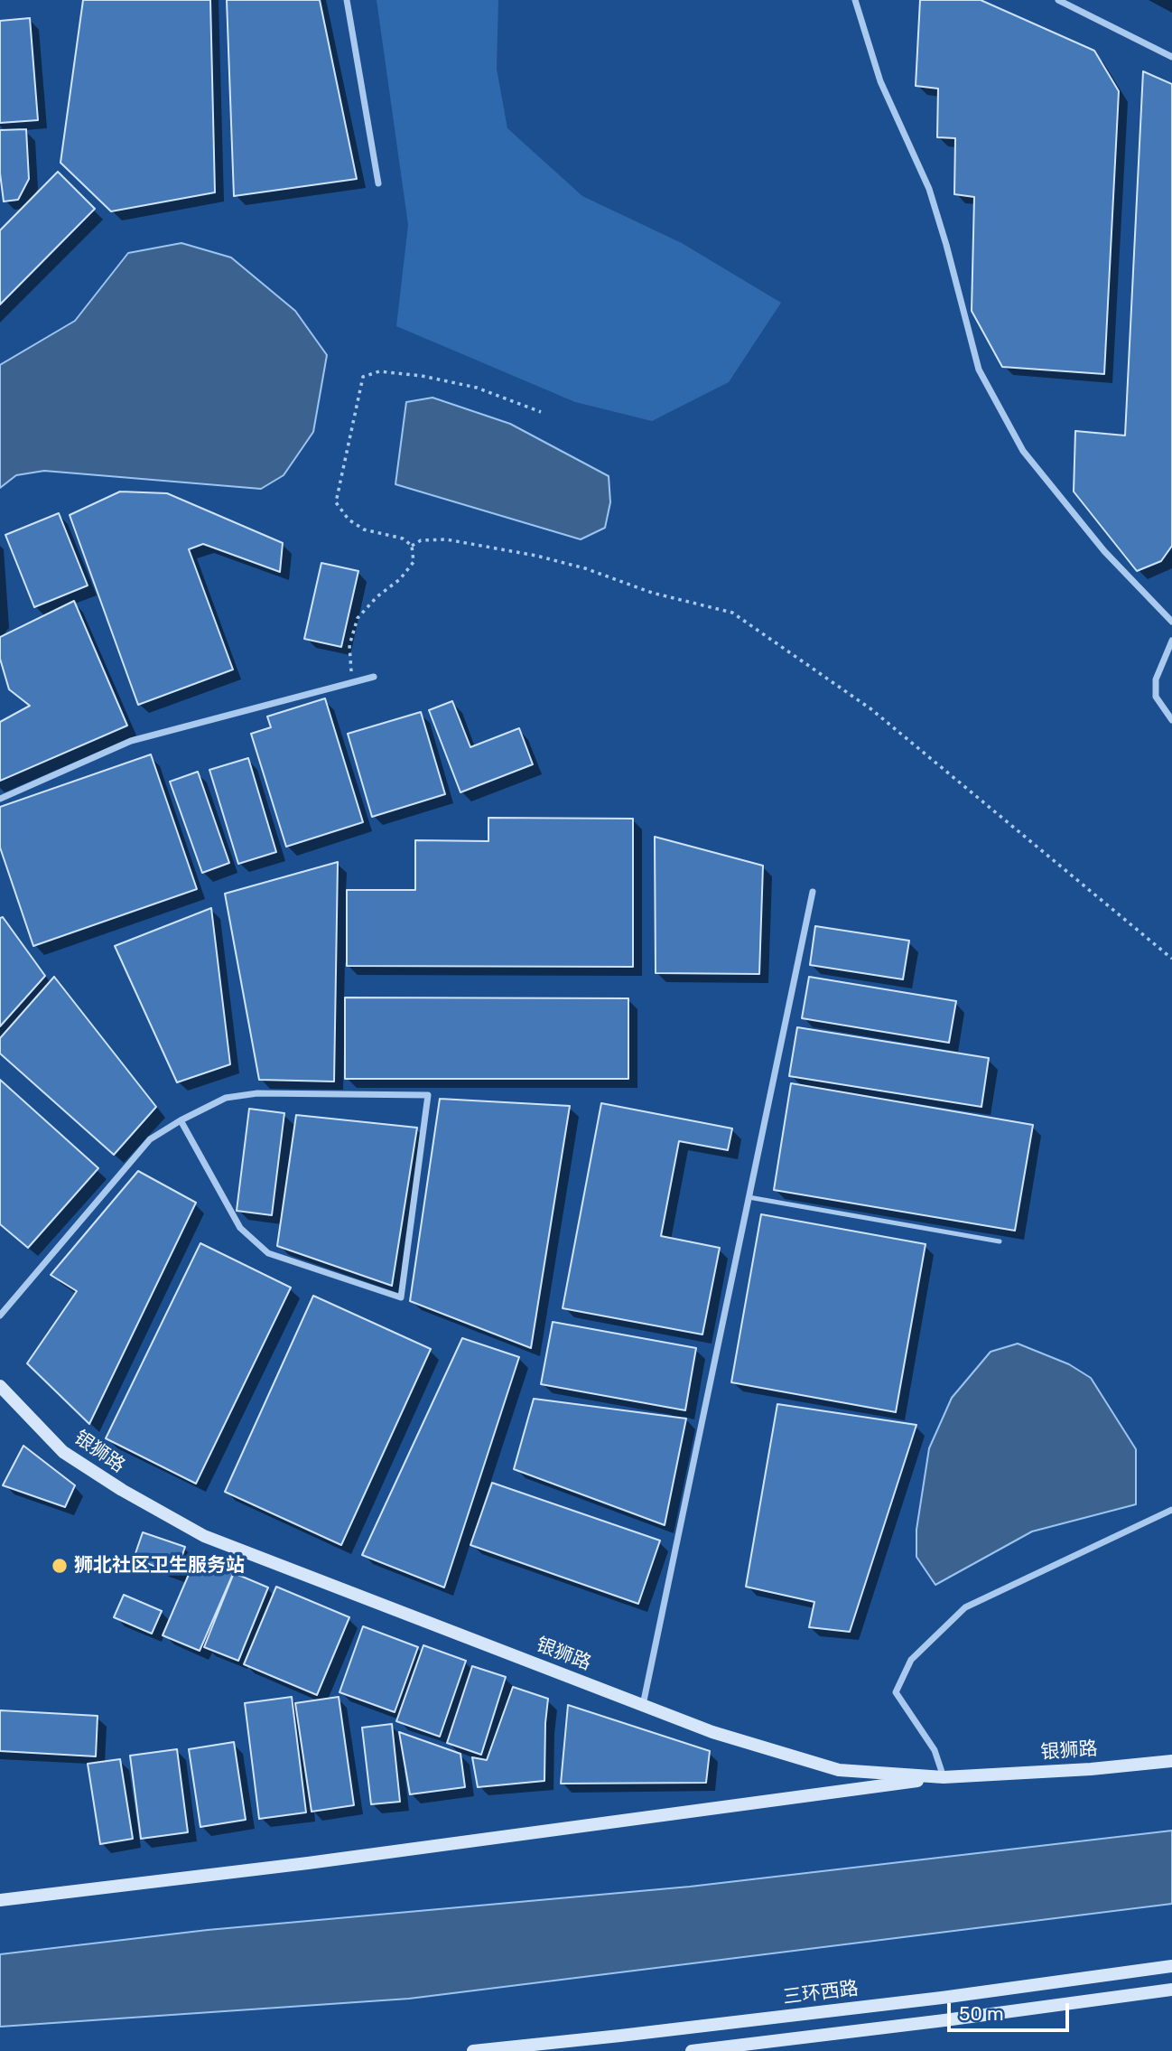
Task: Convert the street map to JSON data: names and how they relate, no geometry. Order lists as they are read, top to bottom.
{
  "streets": {
    "main road": ["银狮路", "三环西路"]
  },
  "places": ["狮北社区卫生服务站"],
  "scale_bar": "50 m"
}
